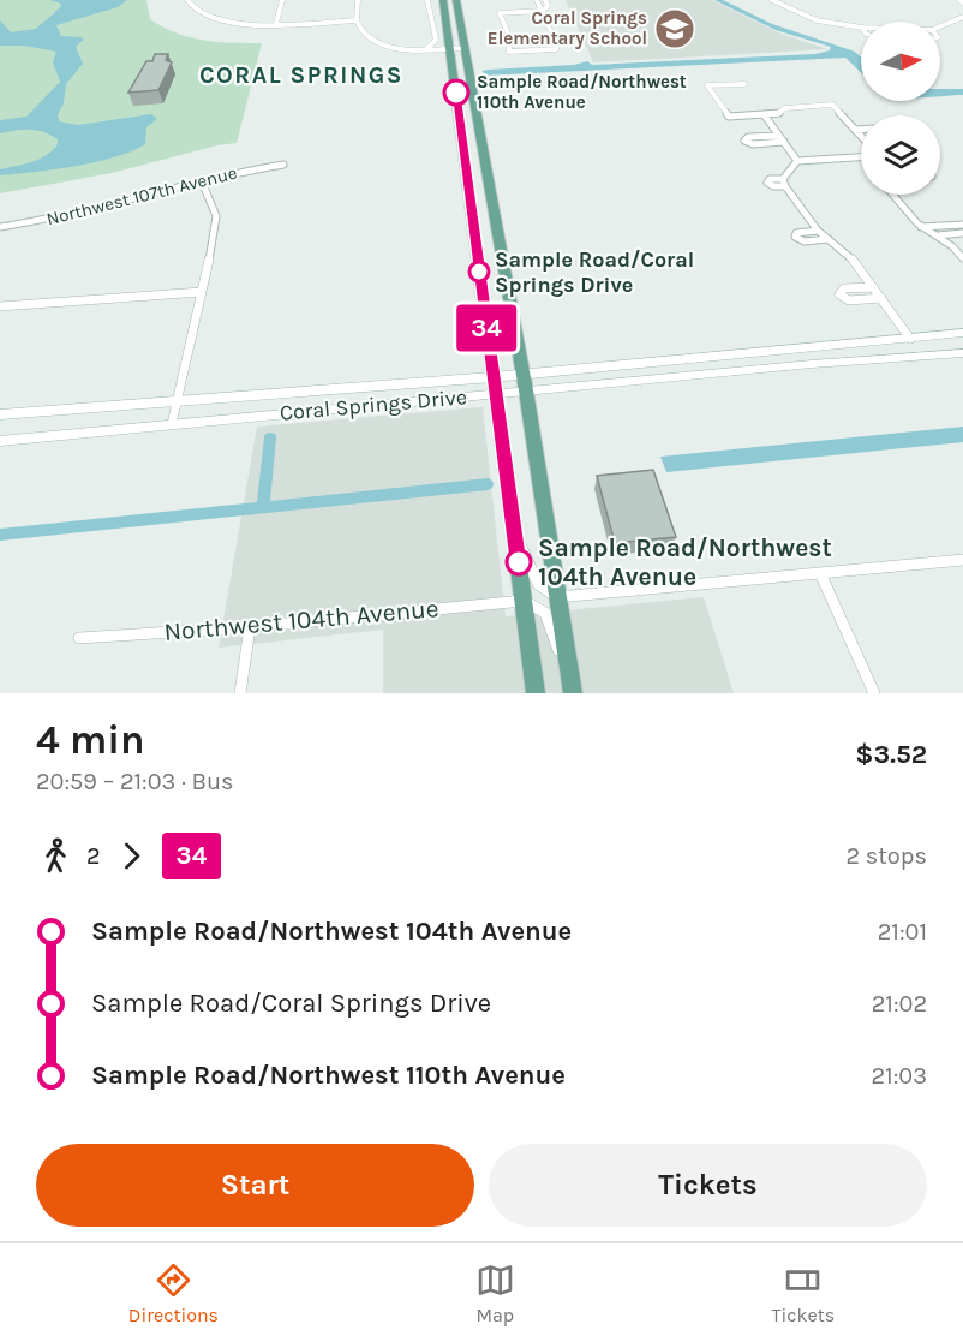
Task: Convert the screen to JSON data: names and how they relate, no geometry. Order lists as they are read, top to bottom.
{
  "streets": {
    "main road": ["Coral Springs Drive"],
    "street": ["Northwest 107th Avenue", "Northwest 104th Avenue"]
  },
  "districts": ["CORAL SPRINGS"],
  "places": {
    "school or university": ["Coral Springs Elementary School"],
    "other": ["Sample Road/Northwest 110th Avenue", "Sample Road/Coral Springs Drive", "Sample Road/Northwest 104th Avenue"]
  },
  "lines": ["bus line 34"],
  "north": "right",
  "page": {
    "on_map": "34",
    "heading": ["4 min", "20:59 – 21:03 · Bus", "$3.52"],
    "legs": ["2", "34", "2 stops"],
    "list": [
      {
        "name": "Sample Road/Northwest 104th Avenue",
        "value": "21:01"
      },
      {
        "name": "Sample Road/Coral Springs Drive",
        "value": "21:02"
      },
      {
        "name": "Sample Road/Northwest 110th Avenue",
        "value": "21:03"
      }
    ],
    "buttons": ["Start", "Tickets"],
    "tabs": ["Directions", "Map", "Tickets"]
  }
}
